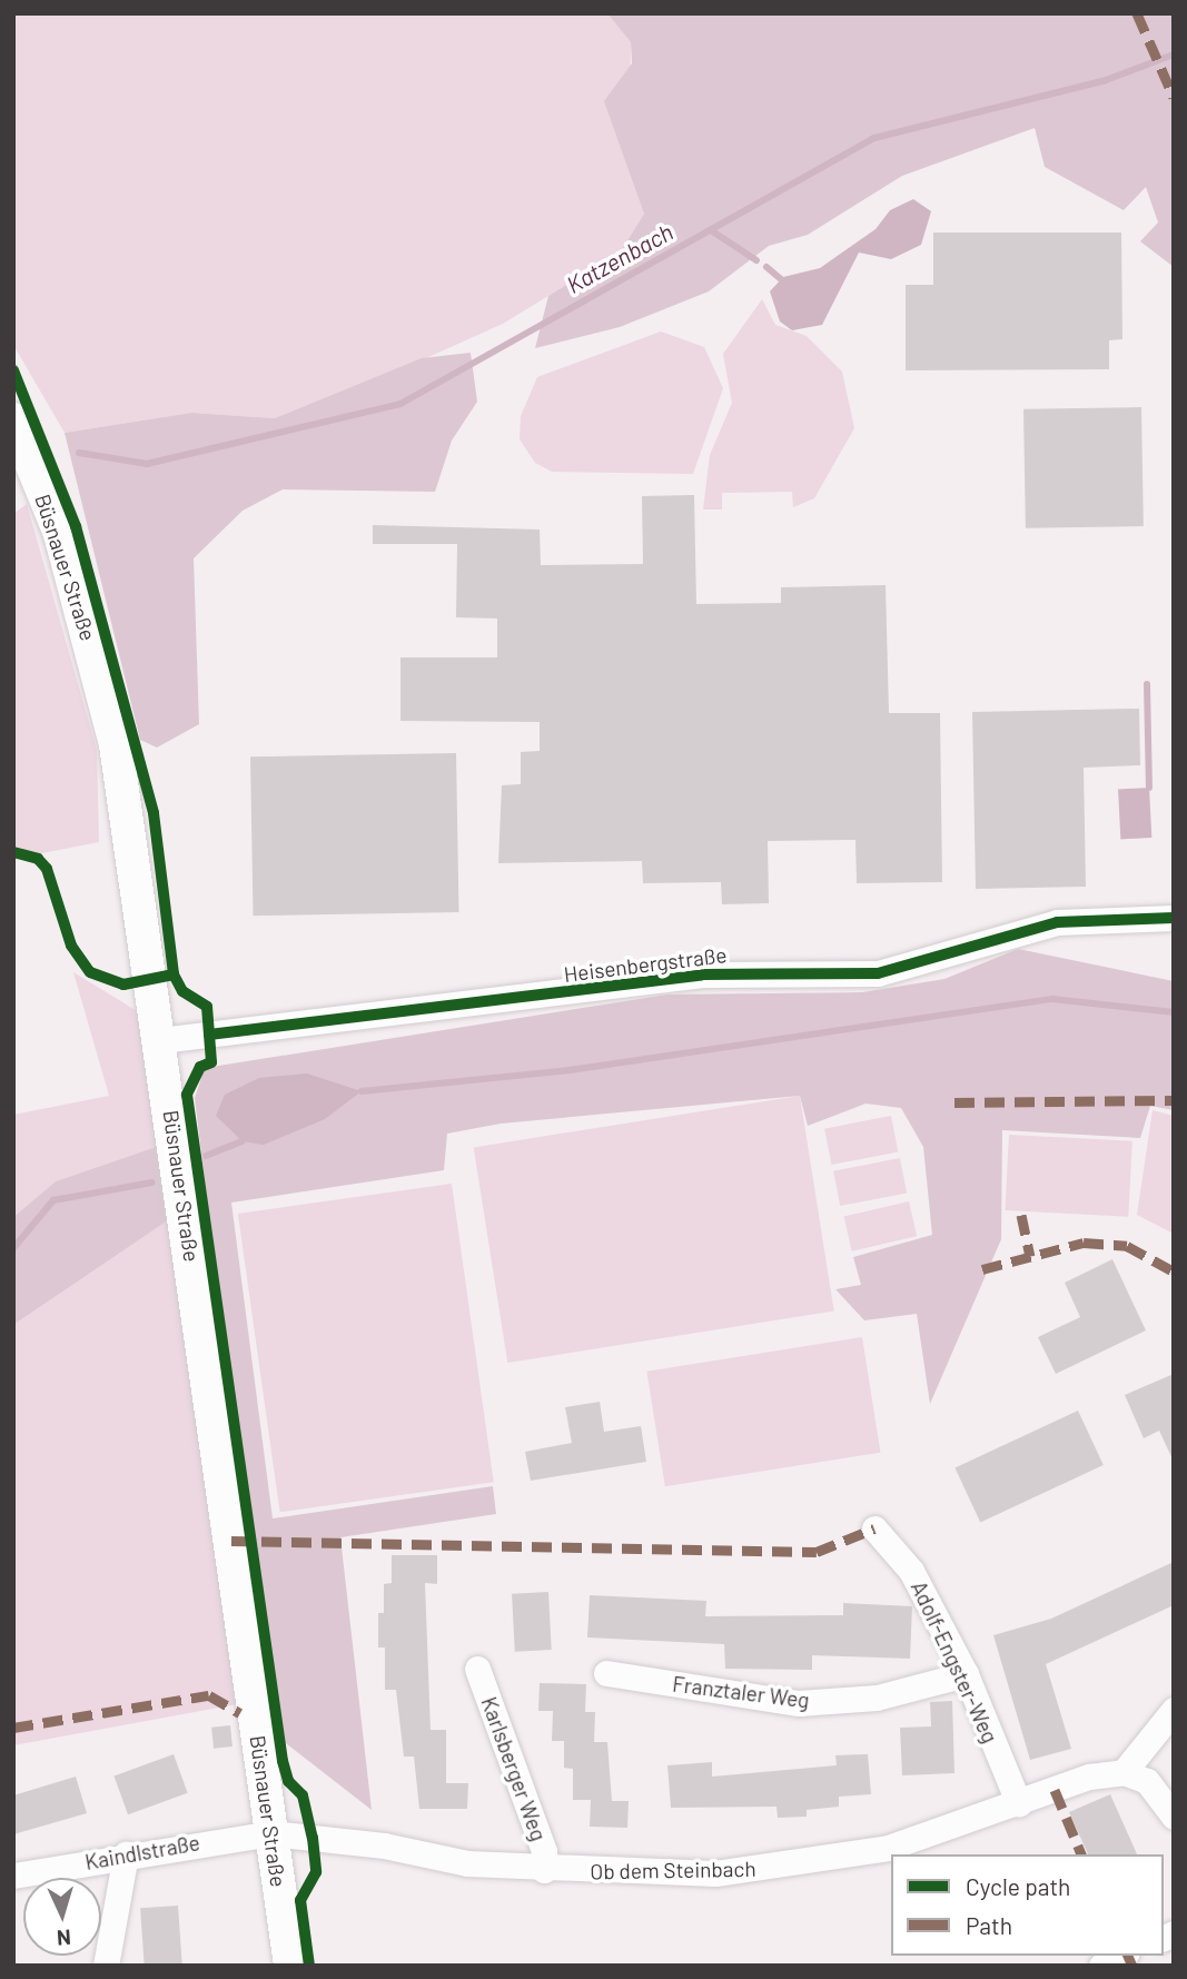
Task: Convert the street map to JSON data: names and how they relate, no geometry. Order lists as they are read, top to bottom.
{
  "streets": {
    "street": [
      "Büsnauer Straße",
      "Heisenbergstraße",
      "Adolf-Engster-Weg",
      "Franztaler Weg",
      "Karlsberger Weg",
      "Kaindlstraße",
      "Ob dem Steinbach"
    ]
  },
  "crossings": [
    ["Büsnauer Straße", "Heisenbergstraße"],
    ["Büsnauer Straße", "Kaindlstraße"],
    ["Büsnauer Straße", "Ob dem Steinbach"],
    ["Adolf-Engster-Weg", "Franztaler Weg"],
    ["Adolf-Engster-Weg", "Ob dem Steinbach"],
    ["Karlsberger Weg", "Ob dem Steinbach"],
    ["Kaindlstraße", "Ob dem Steinbach"]
  ],
  "water": ["Katzenbach"],
  "legend": ["Cycle path", "Path"],
  "north": "bottom"
}
